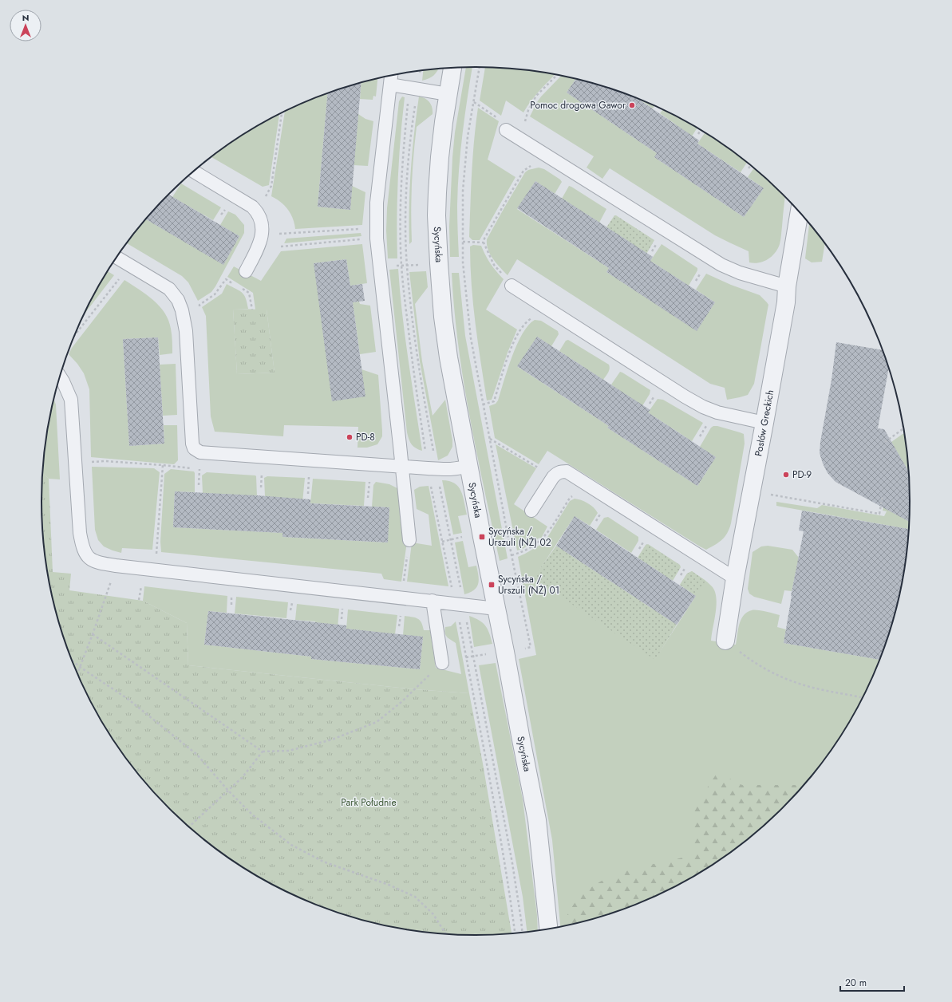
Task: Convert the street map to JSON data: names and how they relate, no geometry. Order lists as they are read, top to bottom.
{
  "streets": {
    "street": ["Sycyńska", "Posłów Greckich"]
  },
  "parks": ["Park Południe"],
  "places": {
    "other": ["Pomoc drogowa Gawor", "PD-8", "PD-9"],
    "transit": ["Sycyńska / Urszuli (NŻ) 02", "Sycyńska / Urszuli (NŻ) 01"]
  },
  "scale_bar": "20 m",
  "north": "top"
}
